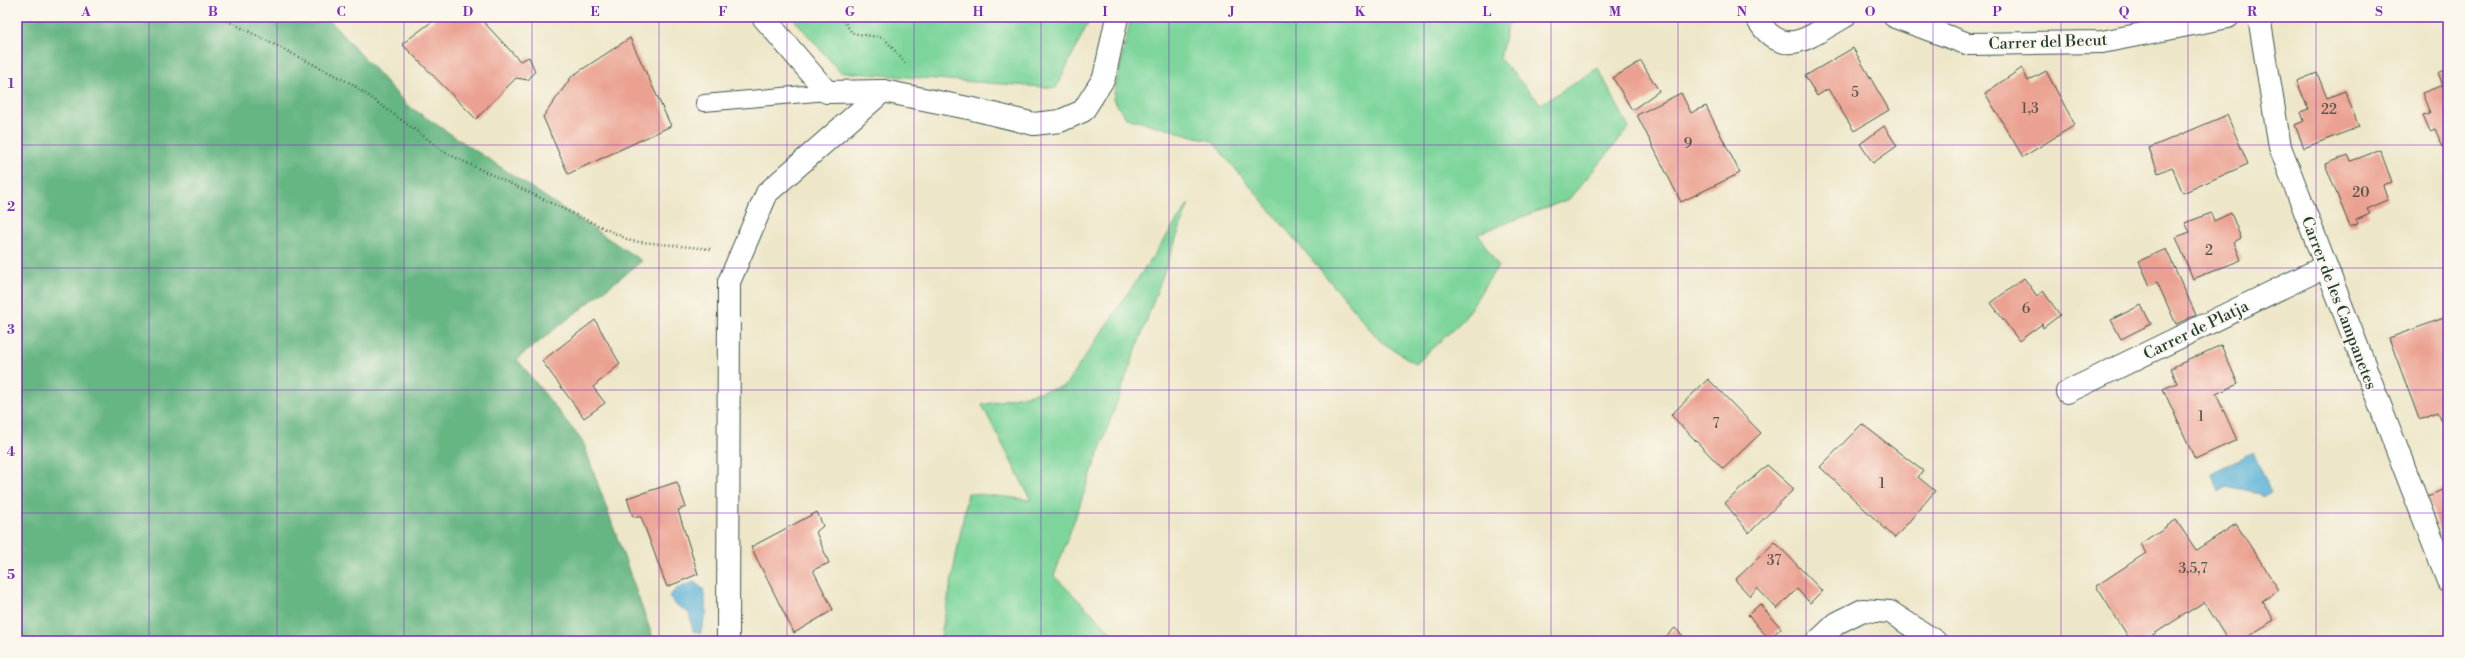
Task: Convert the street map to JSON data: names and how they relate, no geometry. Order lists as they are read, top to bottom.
{
  "streets": {
    "street": ["Carrer del Becut", "Carrer de les Campanetes", "Carrer de Platja"]
  },
  "crossings": [
    ["Carrer de les Campanetes", "Carrer de Platja"]
  ],
  "house_numbers": [
    "5",
    "1,3",
    "22",
    "9",
    "20",
    "2",
    "6",
    "1",
    "7",
    "1",
    "37",
    "3,5,7"
  ],
  "grid": {
    "columns": [
      "A",
      "B",
      "C",
      "D",
      "E",
      "F",
      "G",
      "H",
      "I",
      "J",
      "K",
      "L",
      "M",
      "N",
      "O",
      "P",
      "Q",
      "R",
      "S"
    ],
    "rows": [
      "1",
      "2",
      "3",
      "4",
      "5"
    ]
  }
}
